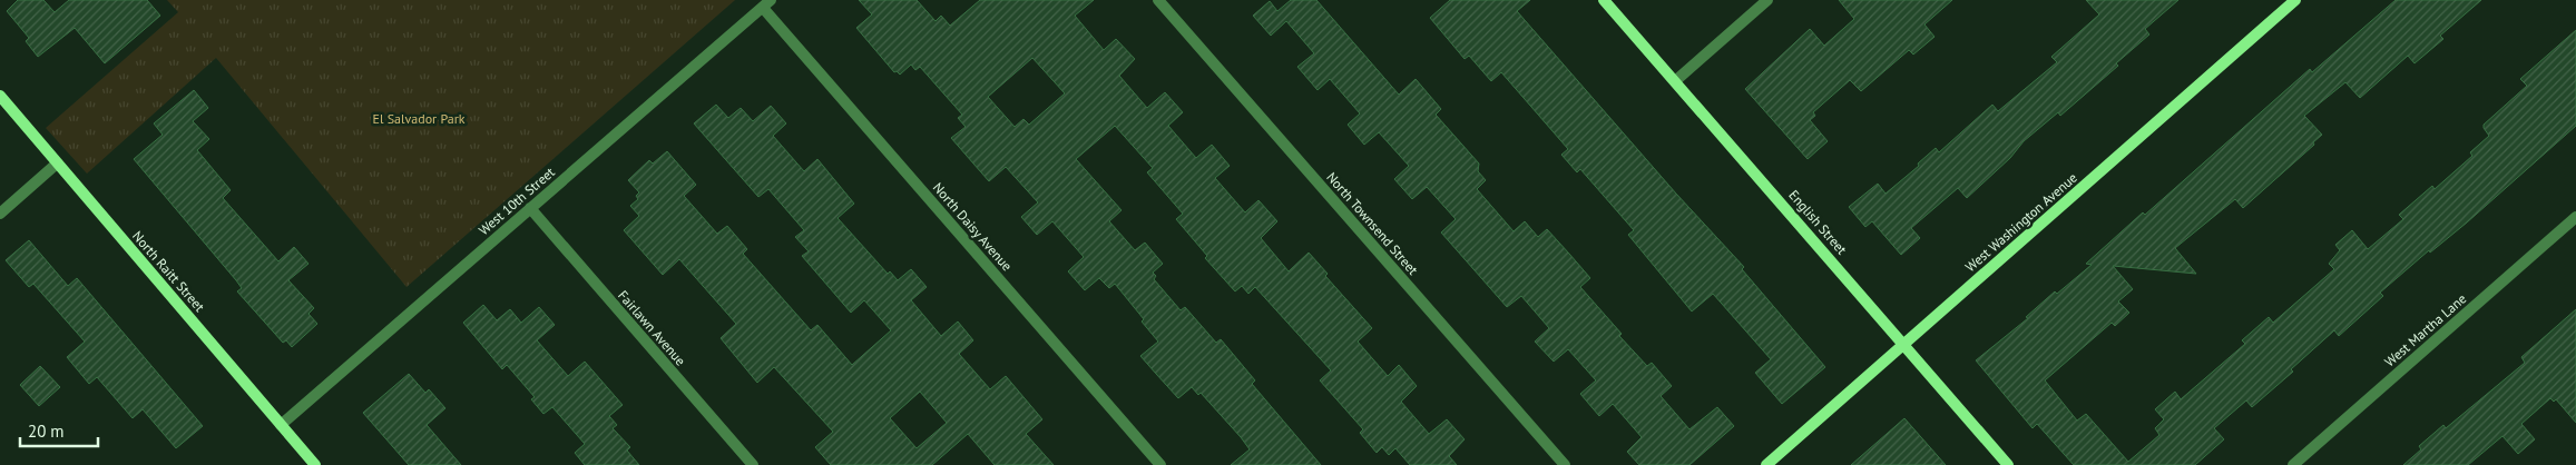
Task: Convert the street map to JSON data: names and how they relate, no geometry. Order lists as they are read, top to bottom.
{
  "streets": {
    "street": [
      "West 10th Street",
      "English Street",
      "West Washington Avenue",
      "North Townsend Street",
      "North Daisy Avenue",
      "North Raitt Street",
      "Fairlawn Avenue",
      "West Martha Lane"
    ]
  },
  "crossings": [
    ["West 10th Street", "North Daisy Avenue"],
    ["West 10th Street", "North Raitt Street"],
    ["West 10th Street", "Fairlawn Avenue"],
    ["English Street", "West Washington Avenue"]
  ],
  "parks": ["El Salvador Park"],
  "scale_bar": "20 m"
}
